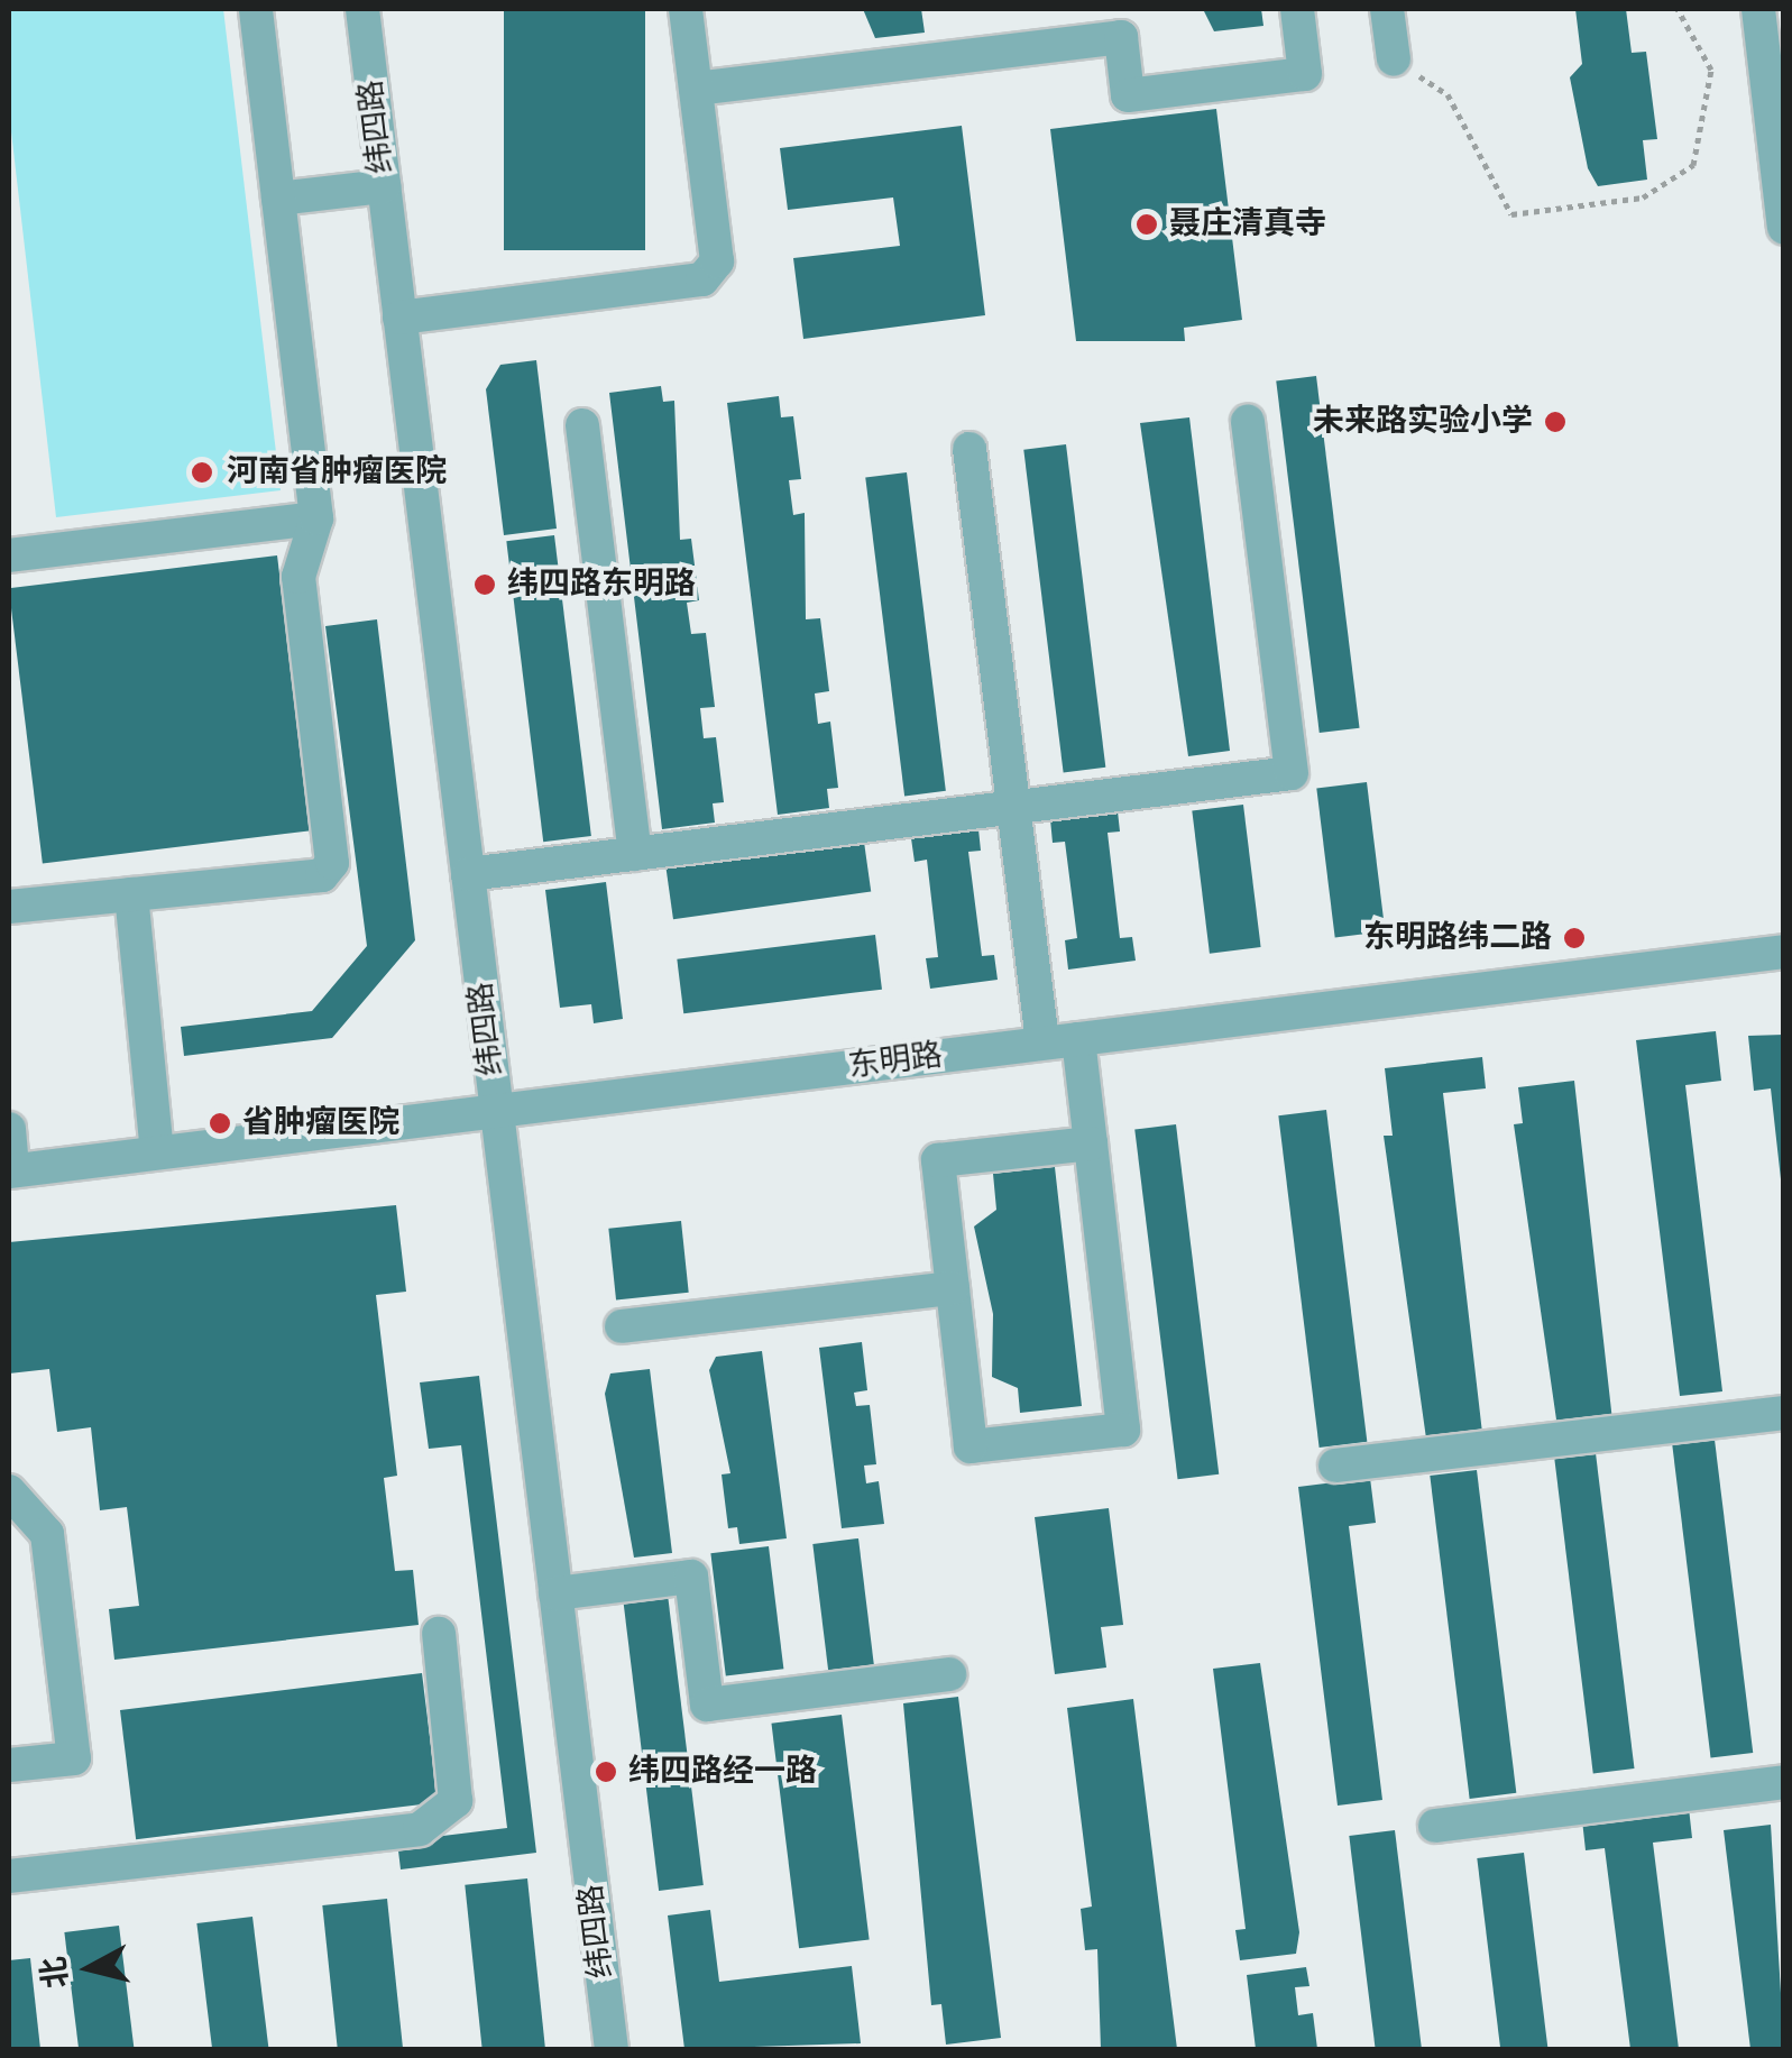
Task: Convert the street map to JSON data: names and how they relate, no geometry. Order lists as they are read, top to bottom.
{
  "streets": {
    "street": ["纬四路", "东明路"]
  },
  "crossings": [
    ["纬四路", "东明路"]
  ],
  "places": [
    "聂庄清真寺",
    "未来路实验小学",
    "河南省肿瘤医院",
    "纬四路东明路",
    "东明路纬二路",
    "省肿瘤医院",
    "纬四路经一路"
  ],
  "north": "left"
}
